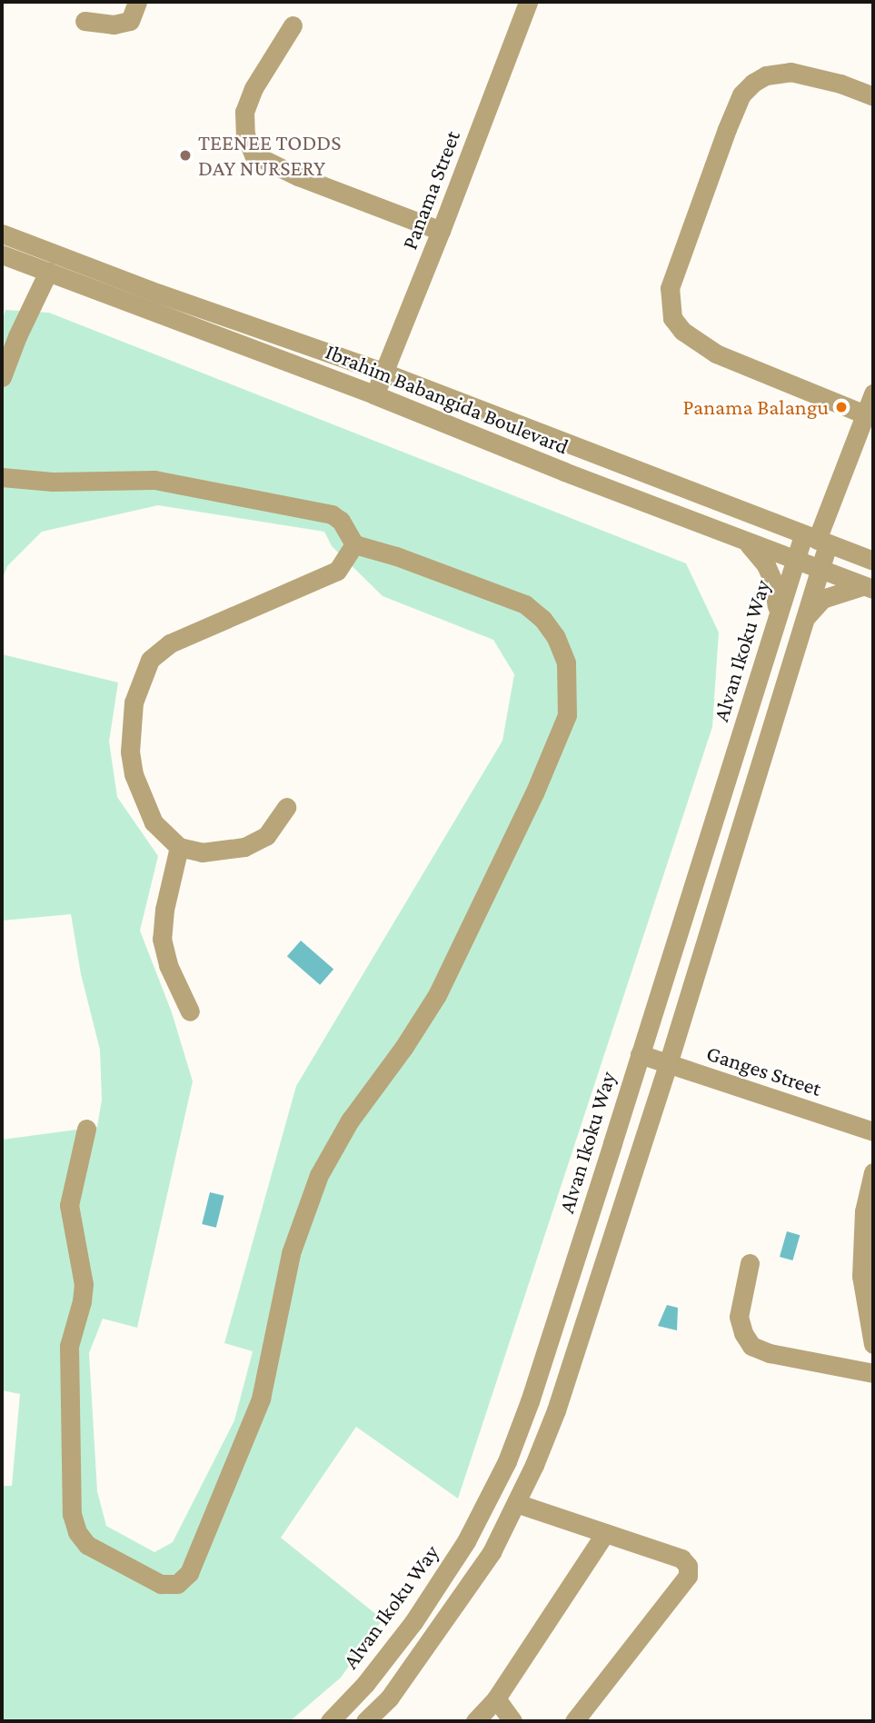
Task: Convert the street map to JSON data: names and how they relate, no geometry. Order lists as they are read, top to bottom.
{
  "streets": {
    "street": [
      "Panama Street",
      "Ibrahim Babangida Boulevard",
      "Alvan Ikoku Way",
      "Ganges Street"
    ]
  },
  "crossings": [
    ["Panama Street", "Ibrahim Babangida Boulevard"],
    ["Ibrahim Babangida Boulevard", "Alvan Ikoku Way"],
    ["Alvan Ikoku Way", "Ganges Street"]
  ],
  "places": ["TEENEE TODDS DAY NURSERY", "Panama Balangu"]
}
